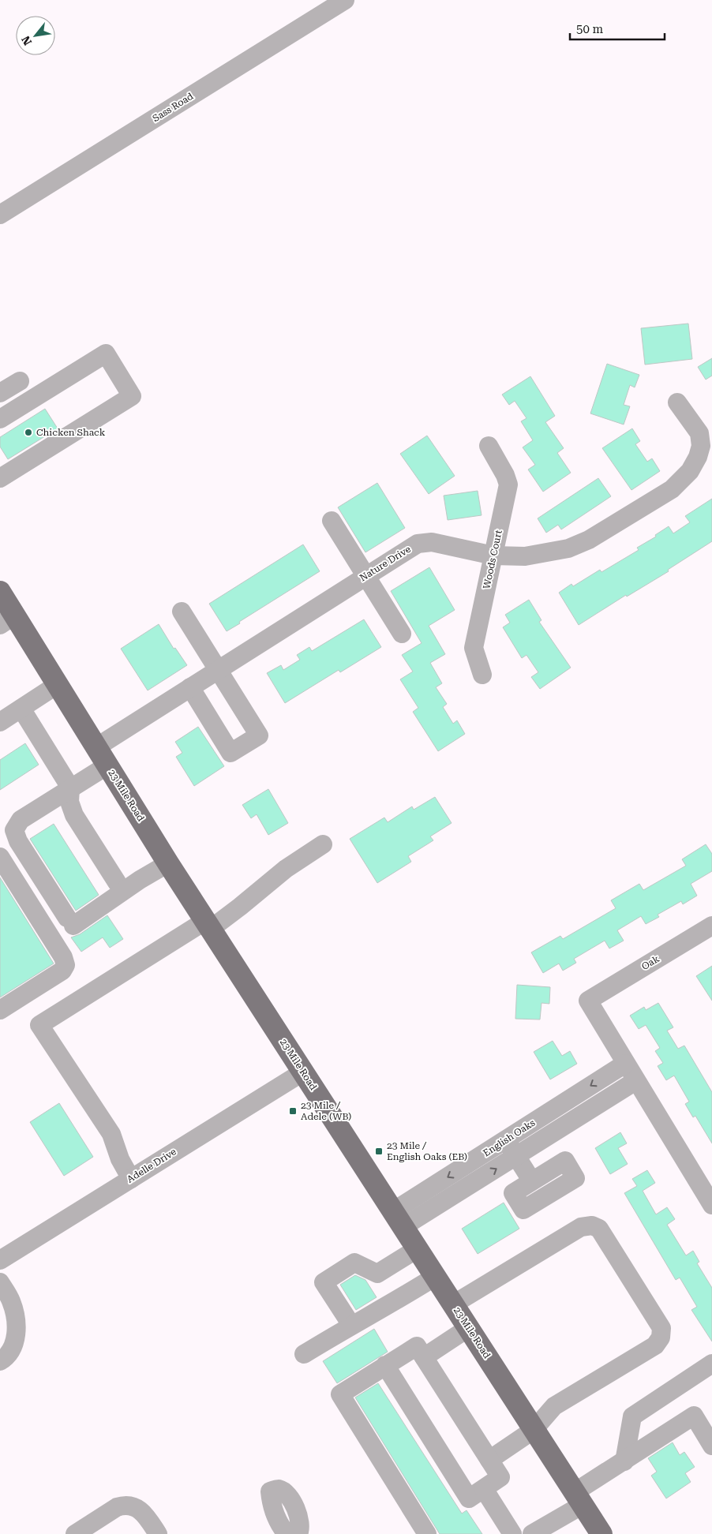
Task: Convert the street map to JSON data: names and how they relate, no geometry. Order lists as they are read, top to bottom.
{
  "streets": {
    "main road": ["23 Mile Road"],
    "street": [
      "Sass Road",
      "Woods Court",
      "Nature Drive",
      "Oak",
      "English Oaks",
      "Adelle Drive"
    ]
  },
  "crossings": [
    ["Woods Court", "Nature Drive"],
    ["Nature Drive", "23 Mile Road"],
    ["23 Mile Road", "English Oaks"],
    ["23 Mile Road", "Adelle Drive"],
    ["Oak", "English Oaks"]
  ],
  "places": {
    "other": ["Chicken Shack"],
    "transit": ["23 Mile / Adele (WB)", "23 Mile / English Oaks (EB)"]
  },
  "scale_bar": "50 m",
  "north": "bottom left"
}
